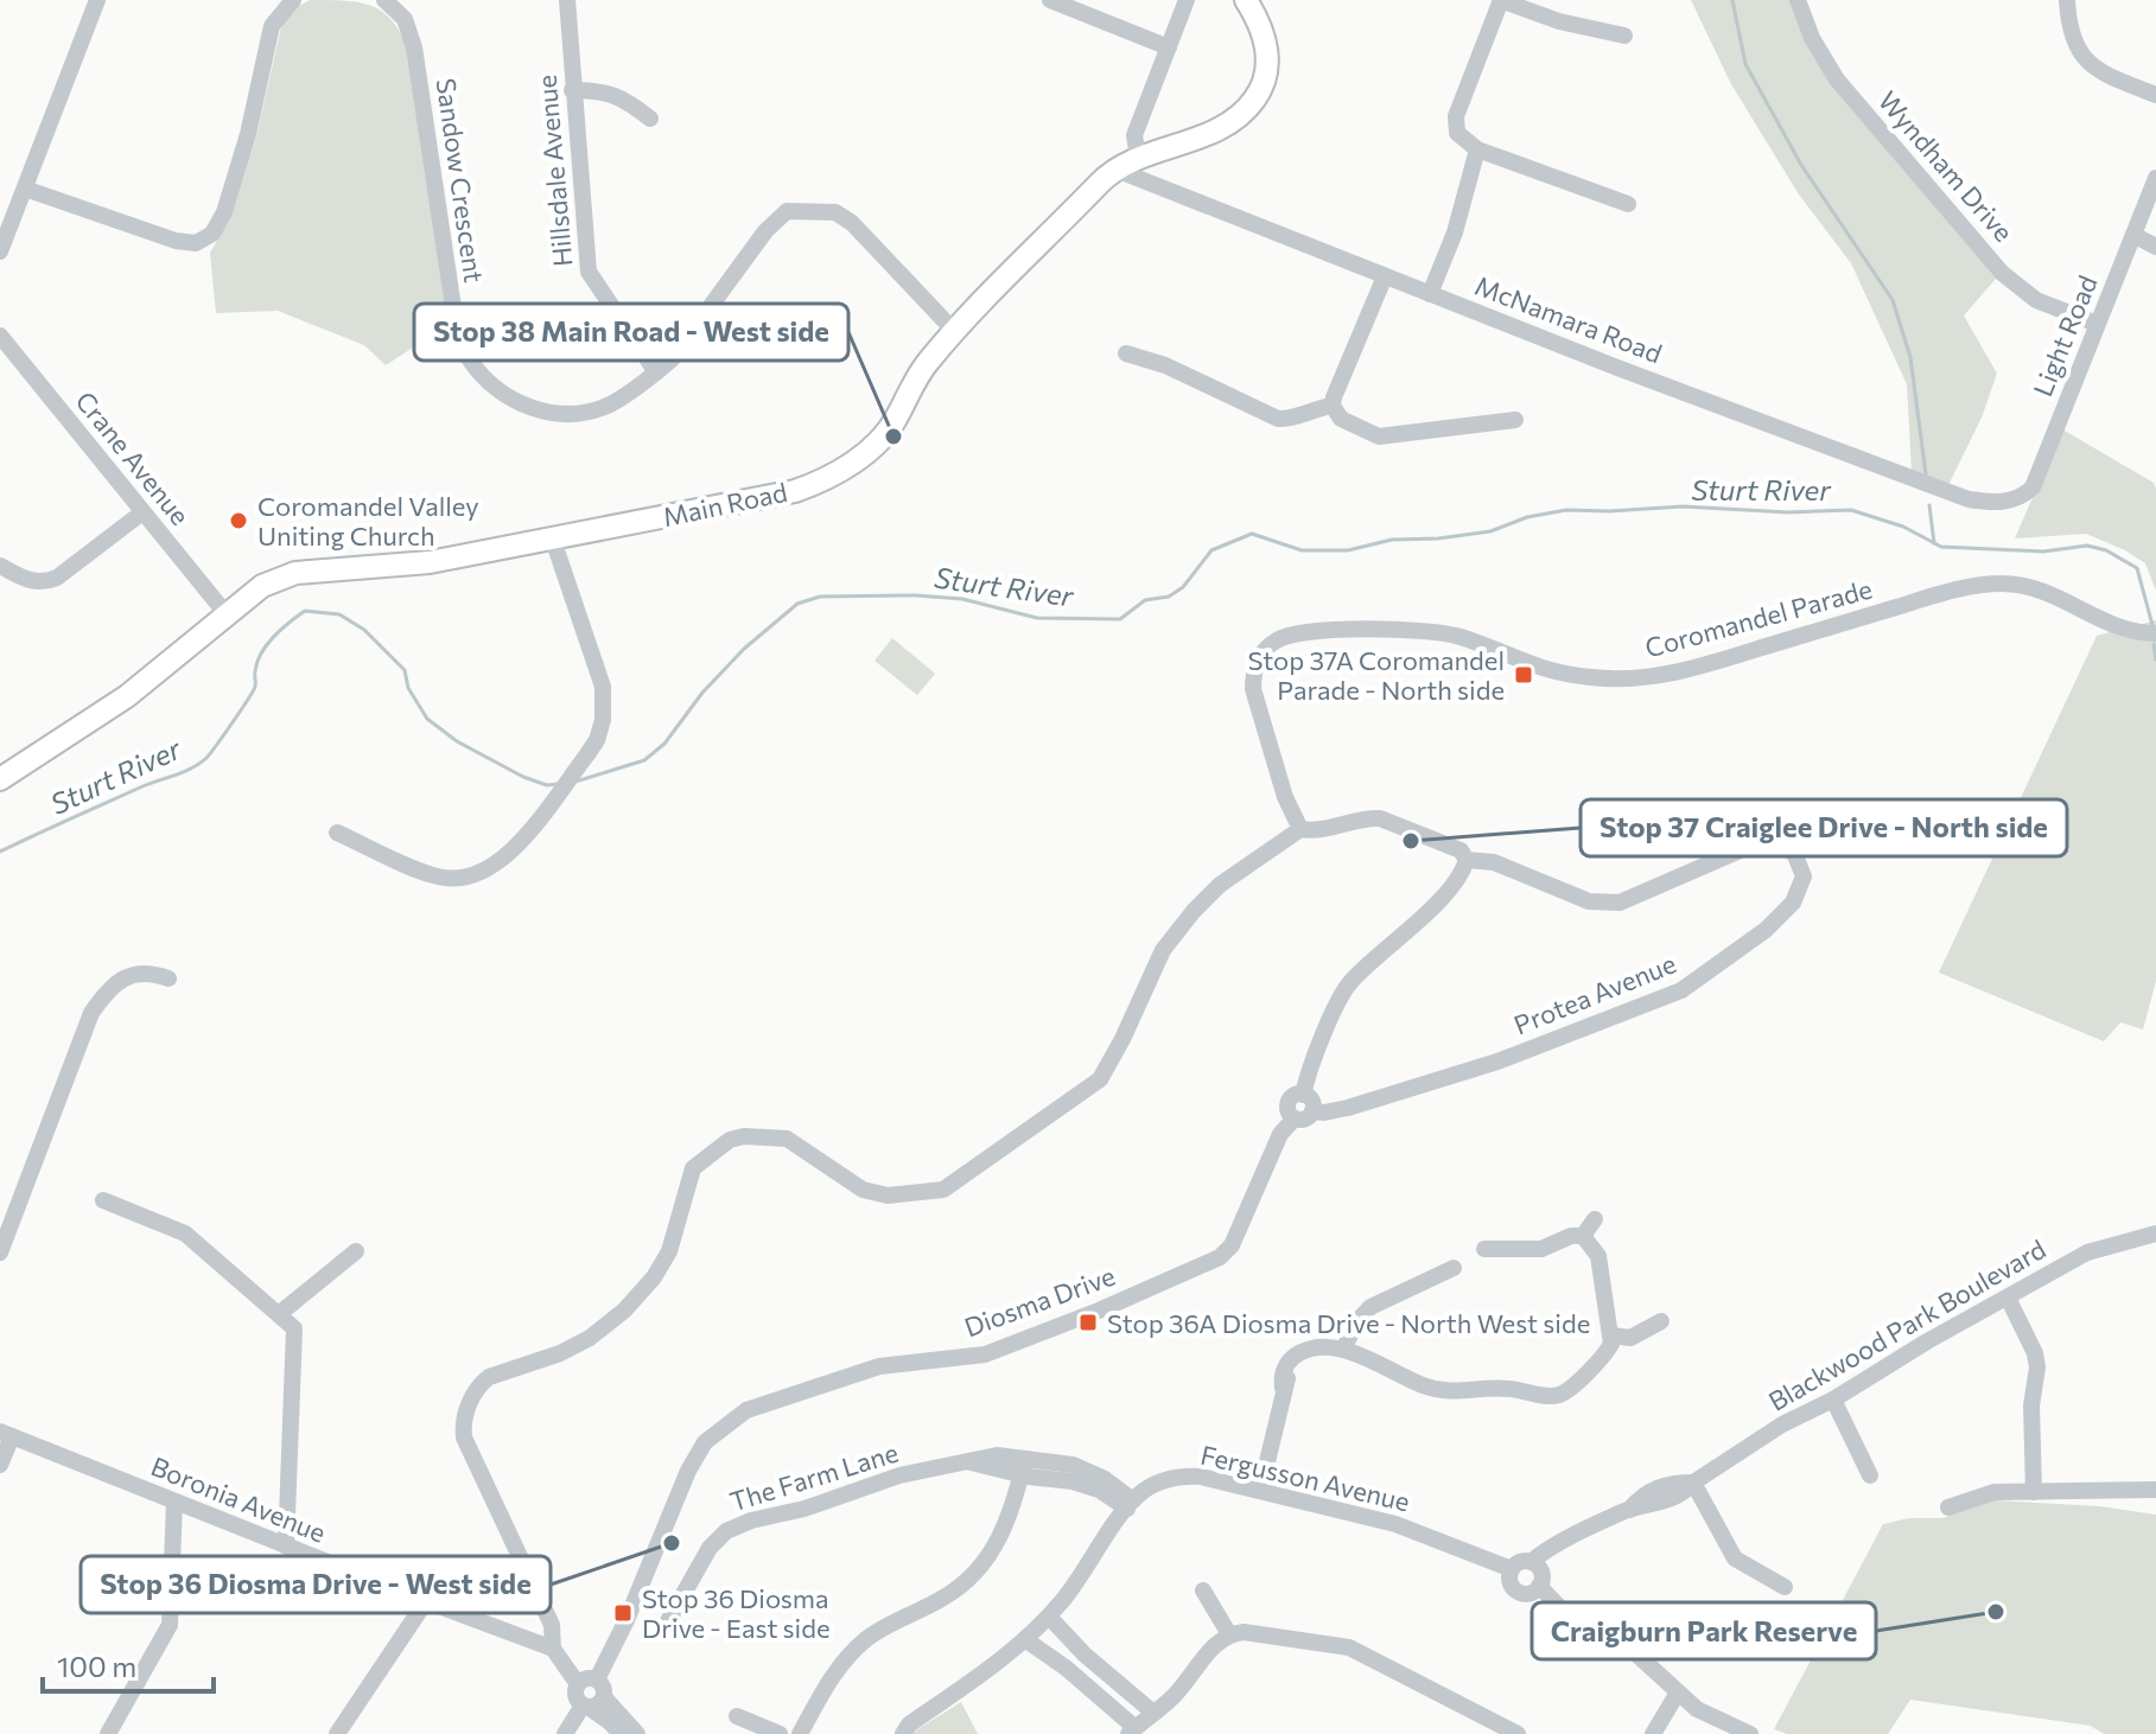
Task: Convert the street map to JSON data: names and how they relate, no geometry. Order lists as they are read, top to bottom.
{
  "streets": {
    "main road": ["Main Road"],
    "street": [
      "Wyndham Drive",
      "Hillsdale Avenue",
      "Sandow Crescent",
      "McNamara Road",
      "Light Road",
      "Crane Avenue",
      "Coromandel Parade",
      "Protea Avenue",
      "Diosma Drive",
      "Blackwood Park Boulevard",
      "The Farm Lane",
      "Fergusson Avenue",
      "Boronia Avenue"
    ]
  },
  "crossings": [
    ["Wyndham Drive", "Light Road"],
    ["Hillsdale Avenue", "Sandow Crescent"],
    ["Sandow Crescent", "Main Road"],
    ["McNamara Road", "Light Road"],
    ["McNamara Road", "Main Road"],
    ["Crane Avenue", "Main Road"],
    ["Protea Avenue", "Diosma Drive"],
    ["Blackwood Park Boulevard", "Fergusson Avenue"],
    ["The Farm Lane", "Fergusson Avenue"]
  ],
  "water": ["Sturt River"],
  "places": {
    "other": [
      "Stop 38 Main Road - West side",
      "Coromandel Valley Uniting Church",
      "Stop 37 Craiglee Drive - North side",
      "Stop 36 Diosma Drive - West side",
      "Craigburn Park Reserve"
    ],
    "transit": ["Stop 37A Coromandel Parade - North side", "Stop 36A Diosma Drive - North West side", "Stop 36 Diosma Drive - East side"]
  },
  "scale_bar": "100 m"
}
